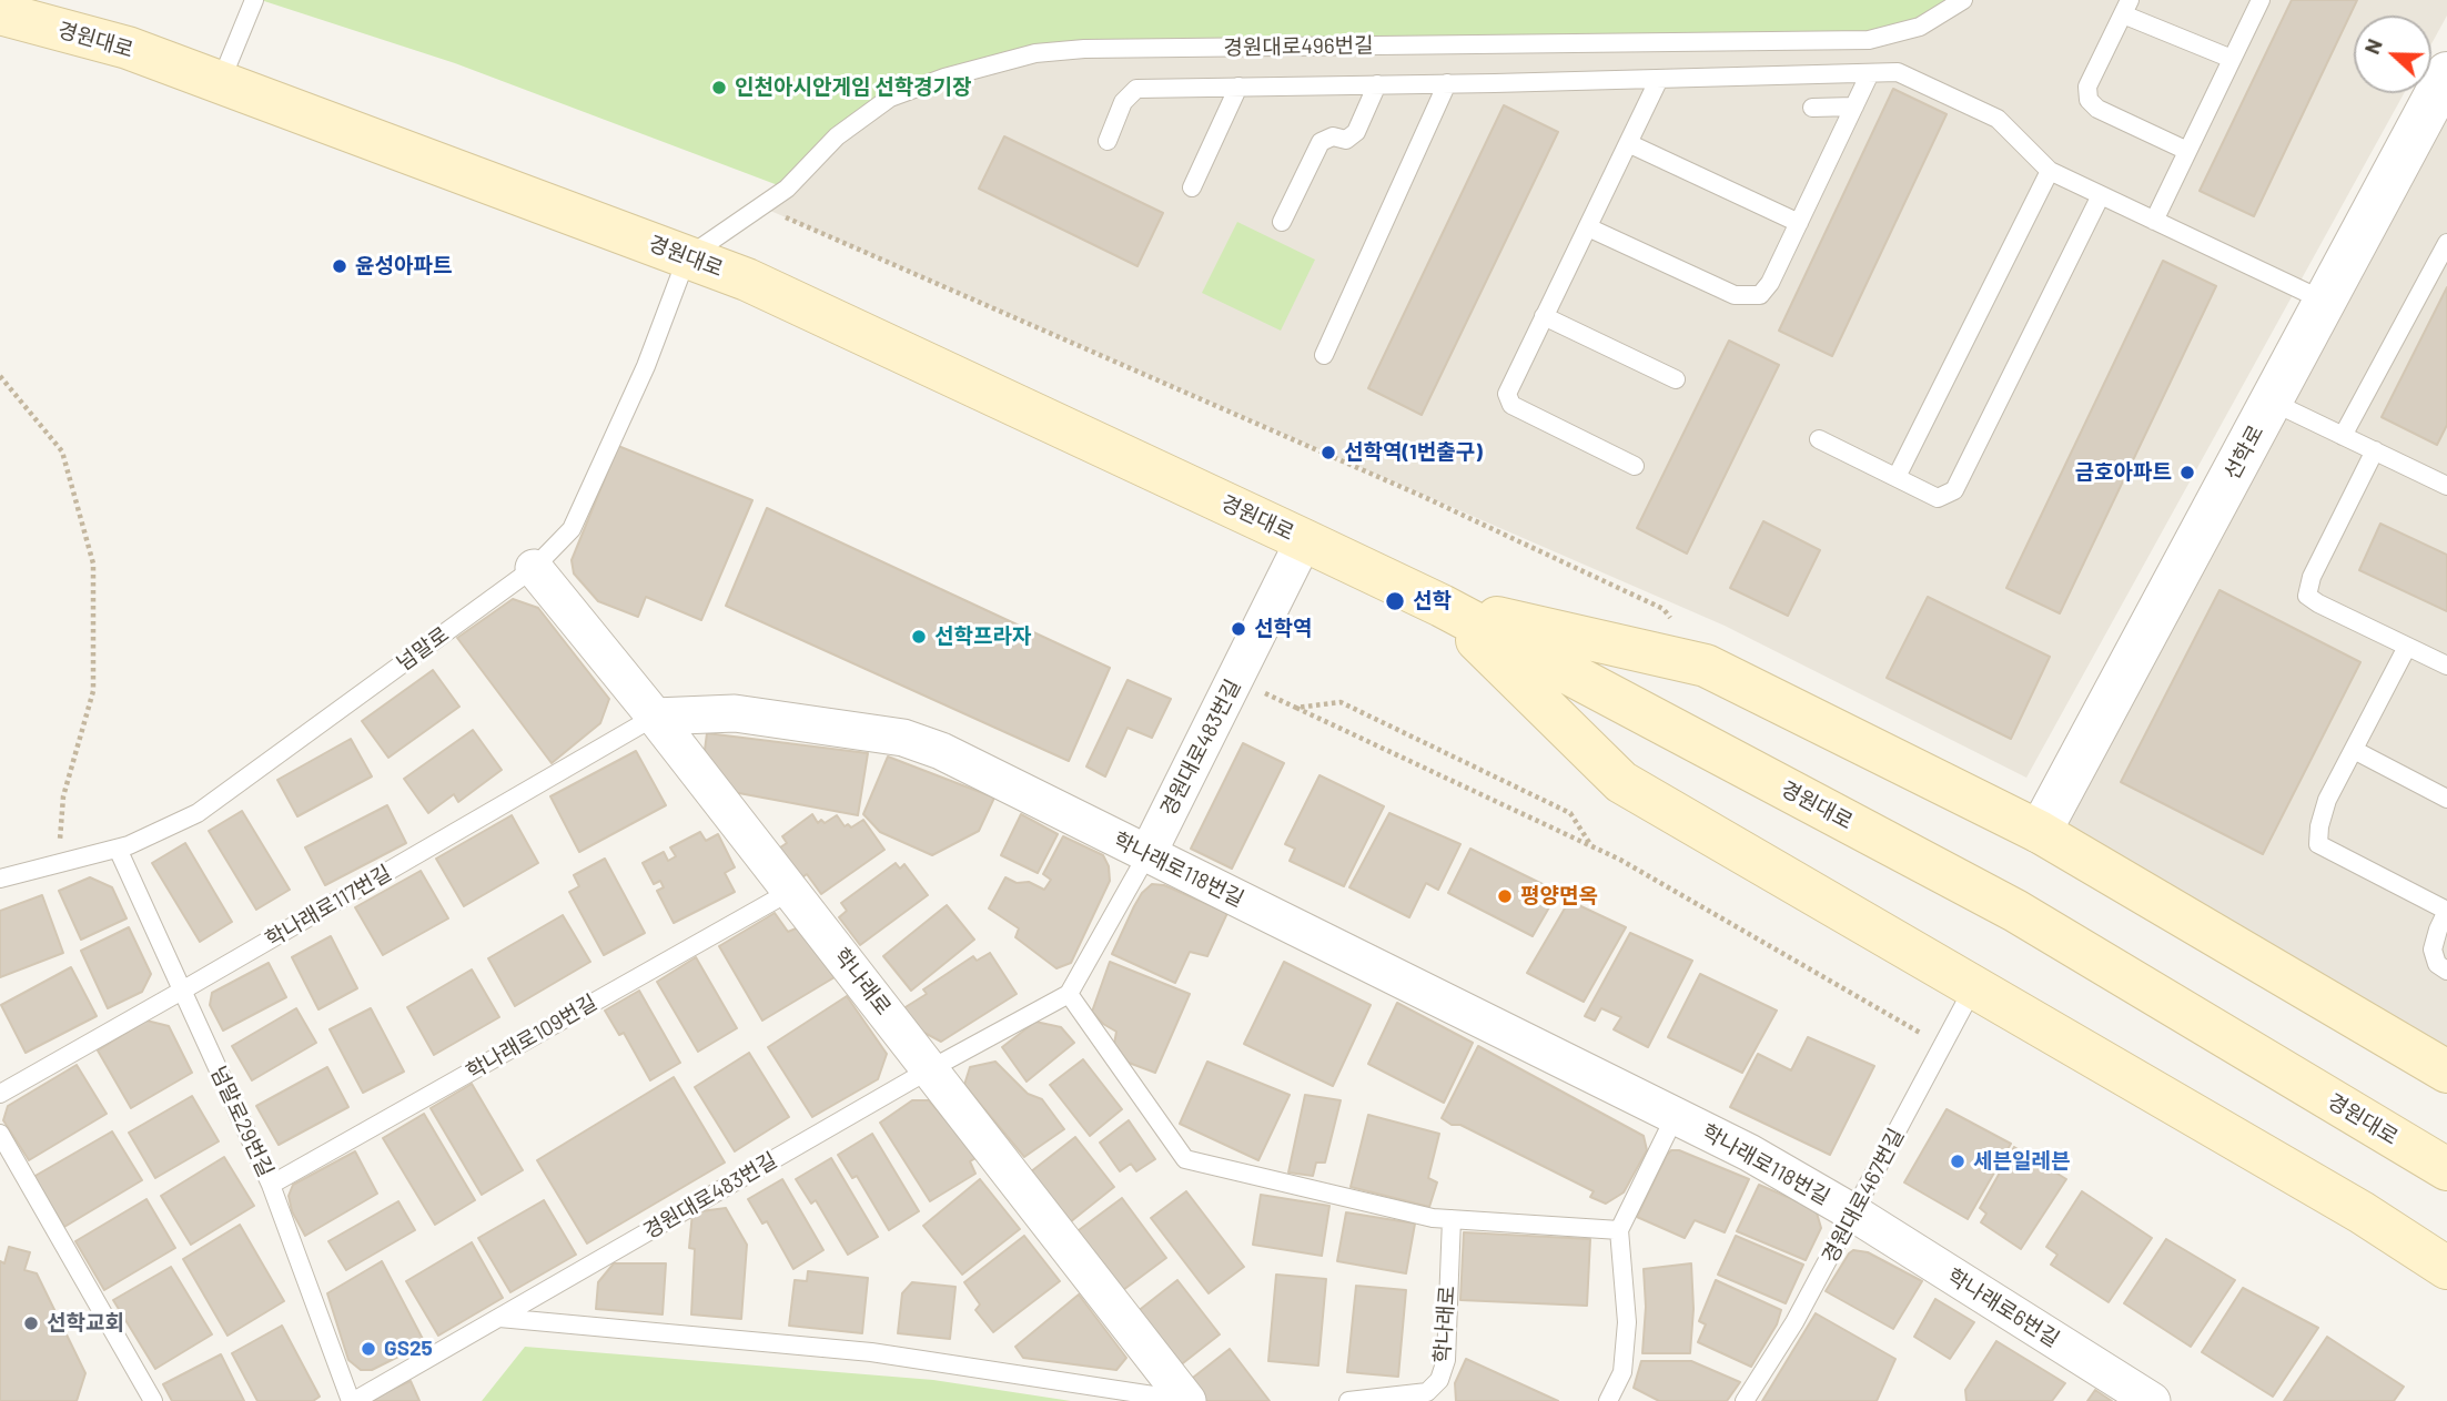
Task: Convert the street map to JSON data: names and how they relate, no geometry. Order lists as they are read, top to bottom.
{
  "streets": {
    "main road": ["경원대로"],
    "street": [
      "선학로",
      "경원대로483번길",
      "학나래로118번길",
      "학나래로",
      "학나래로6번길"
    ],
    "lane": [
      "경원대로496번길",
      "넘말로",
      "학나래로117번길",
      "학나래로109번길",
      "넘말로29번길",
      "경원대로467번길"
    ]
  },
  "crossings": [
    ["경원대로", "경원대로496번길"],
    ["경원대로", "넘말로"],
    ["경원대로", "경원대로483번길"],
    ["경원대로496번길", "넘말로"],
    ["넘말로", "학나래로"],
    ["넘말로", "넘말로29번길"],
    ["경원대로483번길", "학나래로118번길"],
    ["경원대로483번길", "학나래로"],
    ["경원대로483번길", "넘말로29번길"],
    ["학나래로118번길", "학나래로117번길"],
    ["학나래로118번길", "학나래로"],
    ["학나래로118번길", "경원대로467번길"],
    ["학나래로118번길", "학나래로6번길"],
    ["학나래로117번길", "학나래로"],
    ["학나래로117번길", "넘말로29번길"],
    ["학나래로", "학나래로109번길"],
    ["학나래로109번길", "넘말로29번길"],
    ["경원대로467번길", "학나래로6번길"]
  ],
  "places": [
    "인천아시안게임 선학경기장",
    "윤성아파트",
    "선학역(1번출구)",
    "금호아파트",
    "선학",
    "선학역",
    "선학프라자",
    "평양면옥",
    "세븐일레븐",
    "선학교회",
    "GS25"
  ],
  "north": "left"
}
